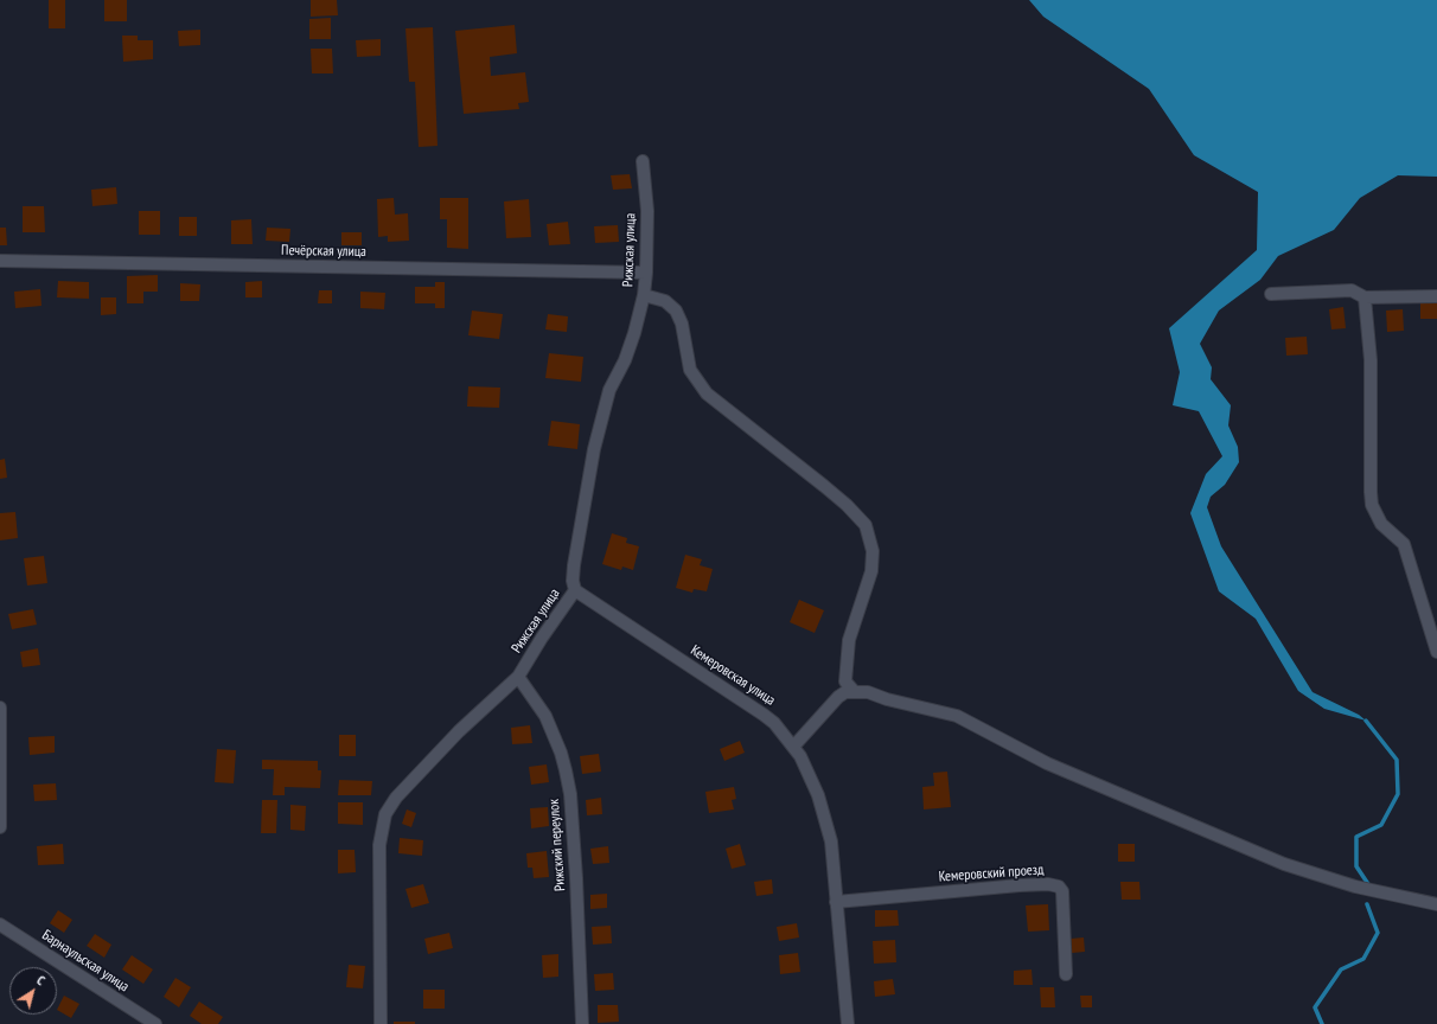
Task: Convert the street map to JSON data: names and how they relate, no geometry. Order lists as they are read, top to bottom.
{
  "streets": {
    "street": [
      "Рижская улица",
      "Печёрская улица",
      "Кемеровская улица",
      "Рижский переулок",
      "Кемеровский проезд",
      "Барнаульская улица"
    ]
  },
  "crossings": [
    ["Рижская улица", "Печёрская улица"],
    ["Рижская улица", "Кемеровская улица"],
    ["Рижская улица", "Рижский переулок"],
    ["Кемеровская улица", "Кемеровский проезд"]
  ],
  "north": "top right"
}
